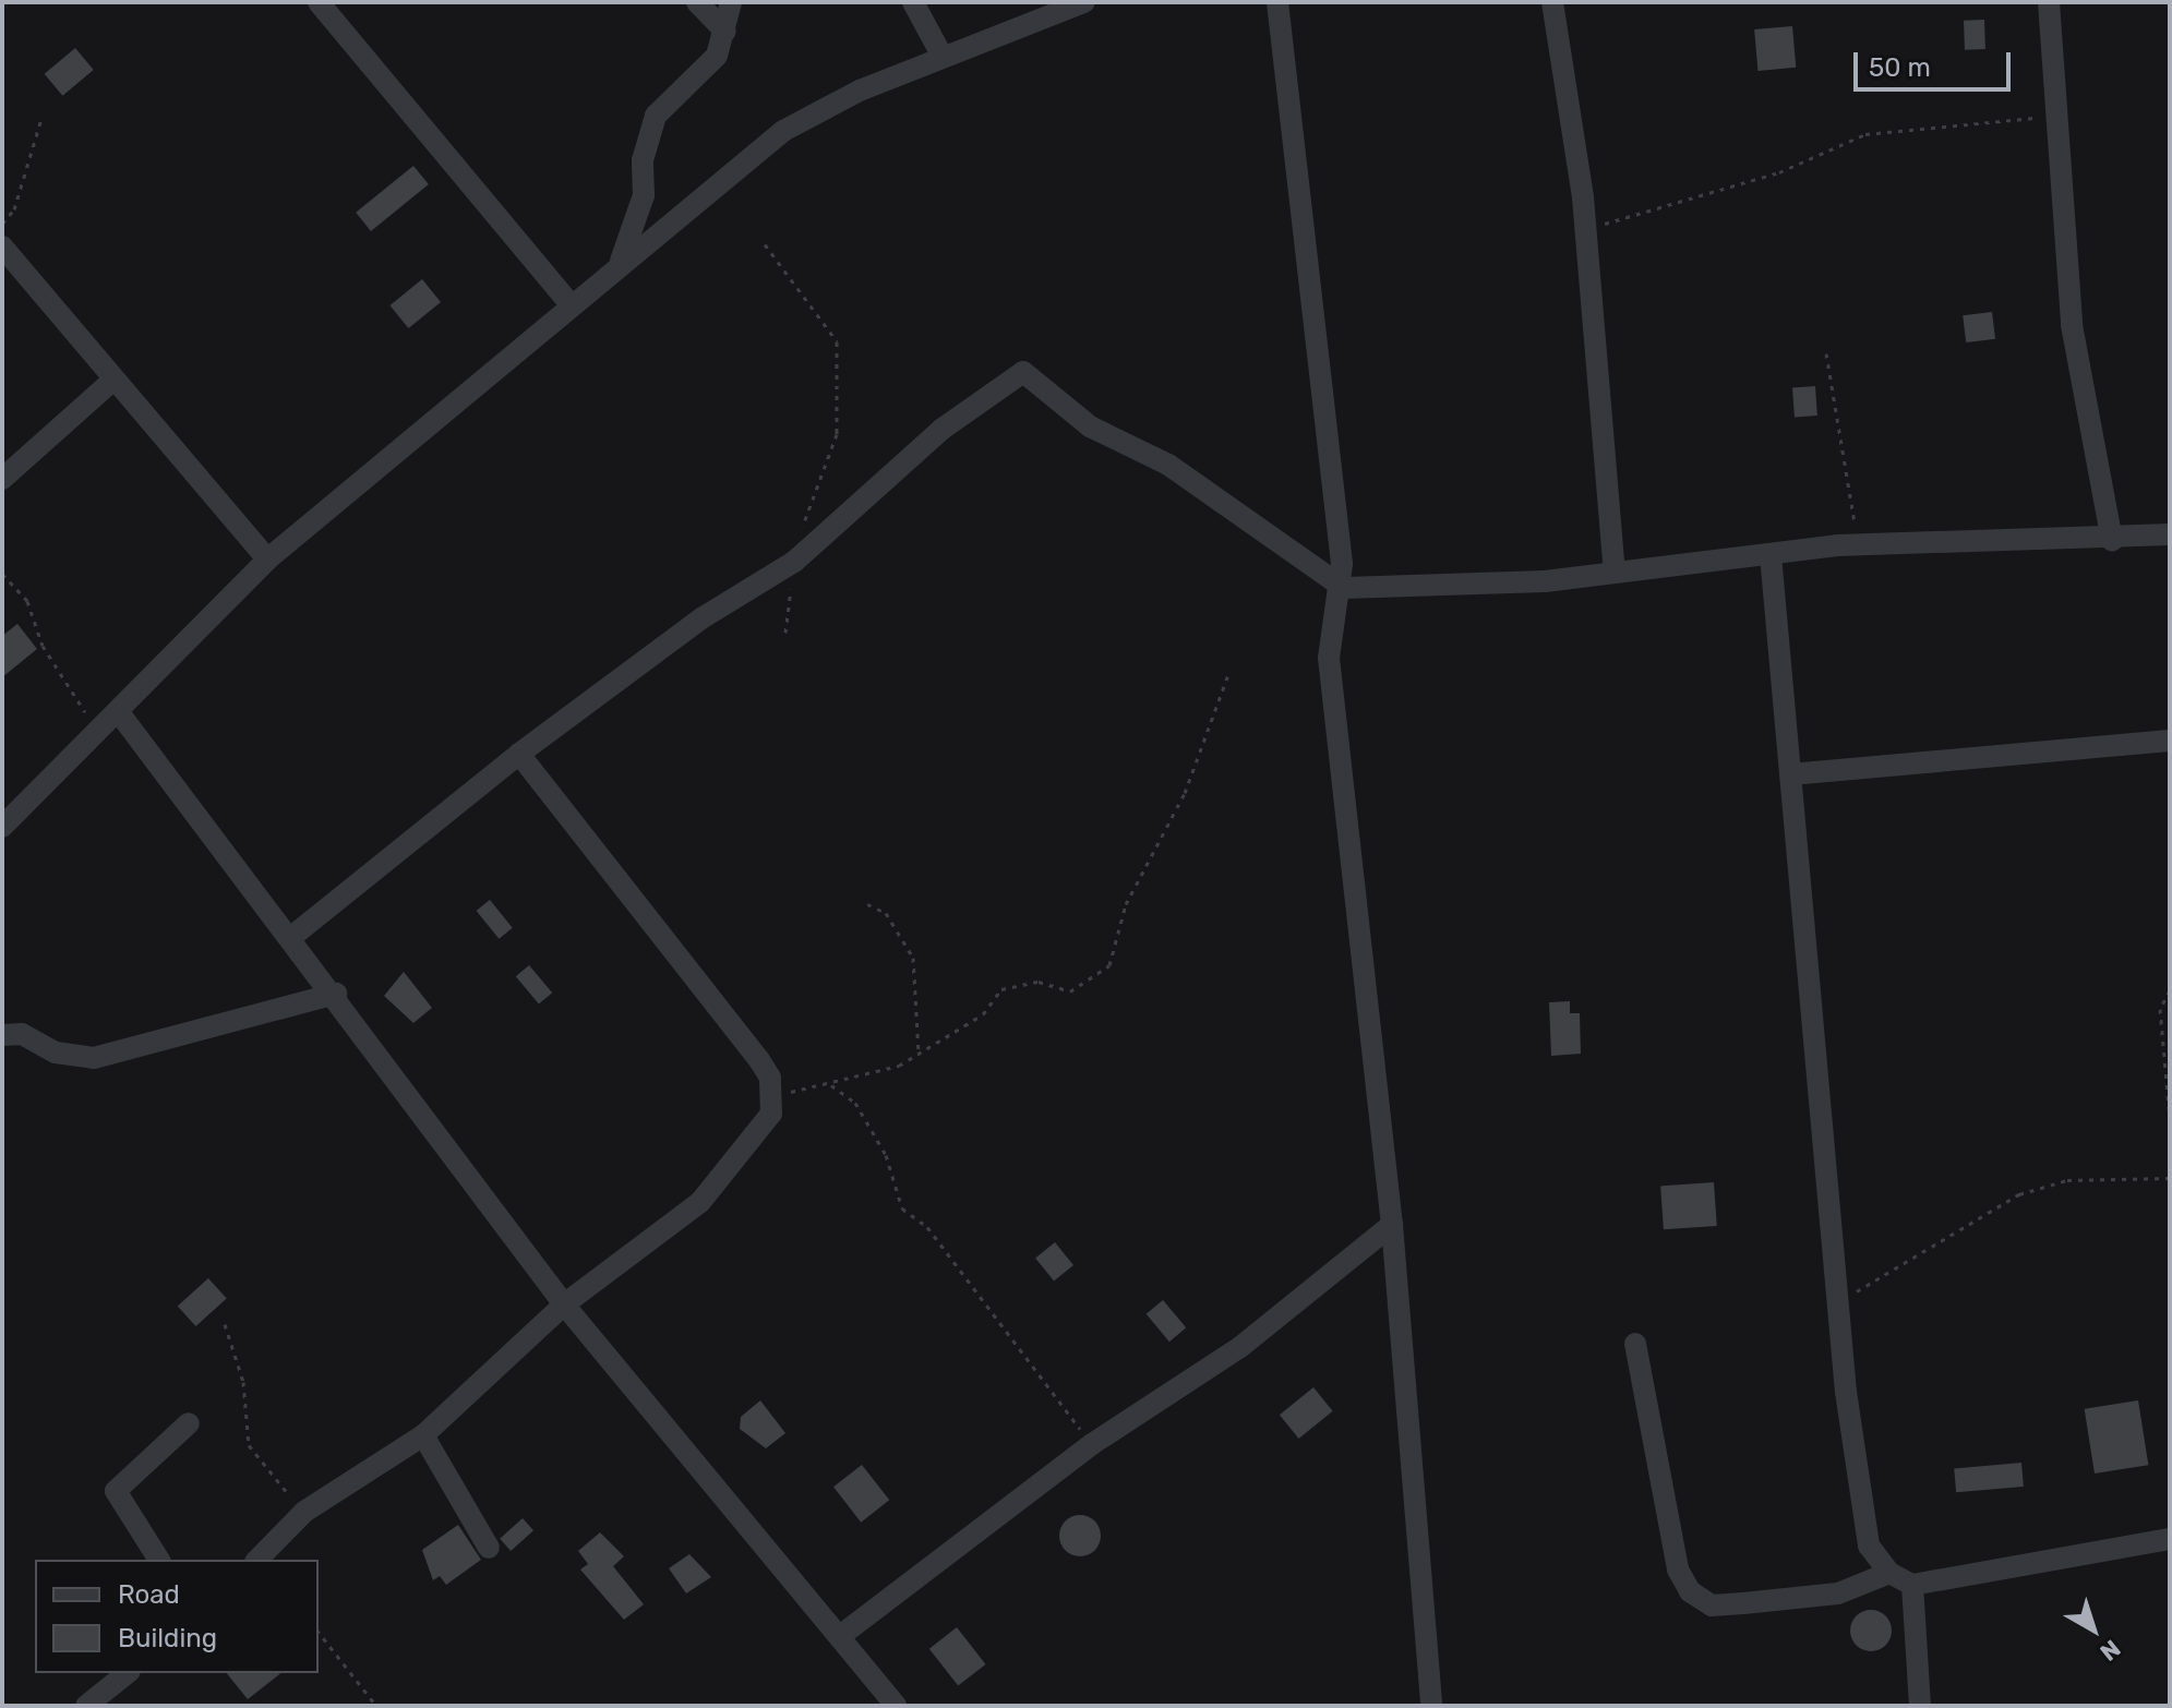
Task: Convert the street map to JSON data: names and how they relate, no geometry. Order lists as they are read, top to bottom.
{
  "legend": ["Road", "Building"],
  "scale_bar": "50 m",
  "north": "bottom right"
}
